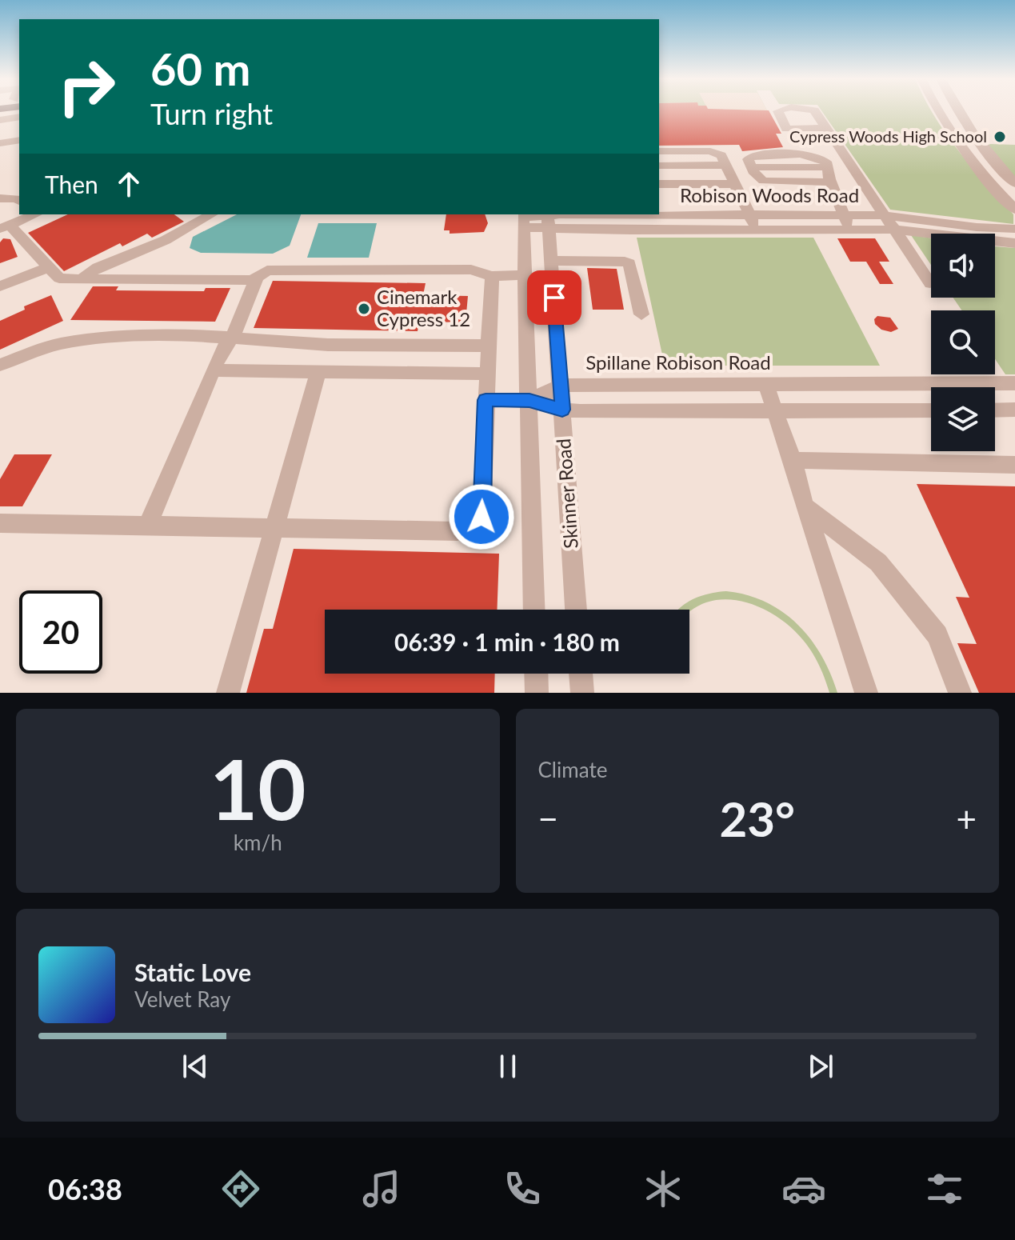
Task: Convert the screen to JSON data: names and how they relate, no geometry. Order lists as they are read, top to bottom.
{
  "streets": {
    "street": ["Robison Woods Road", "Spillane Robison Road", "Skinner Road"]
  },
  "crossings": [
    ["Robison Woods Road", "Skinner Road"],
    ["Spillane Robison Road", "Skinner Road"]
  ],
  "places": ["Cypress Woods High School", "Cinemark Cypress 12"],
  "page": {
    "turn": ["60 m", "Turn right"],
    "then": "Then",
    "limit": "20",
    "trip": "06:39 · 1 min · 180 m",
    "tile": [
      ["10", "km/h"],
      "Climate"
    ],
    "heat": ["−", "23°", "+"],
    "song": ["Static Love", "Velvet Ray"],
    "tabs": "06:38"
  }
}
